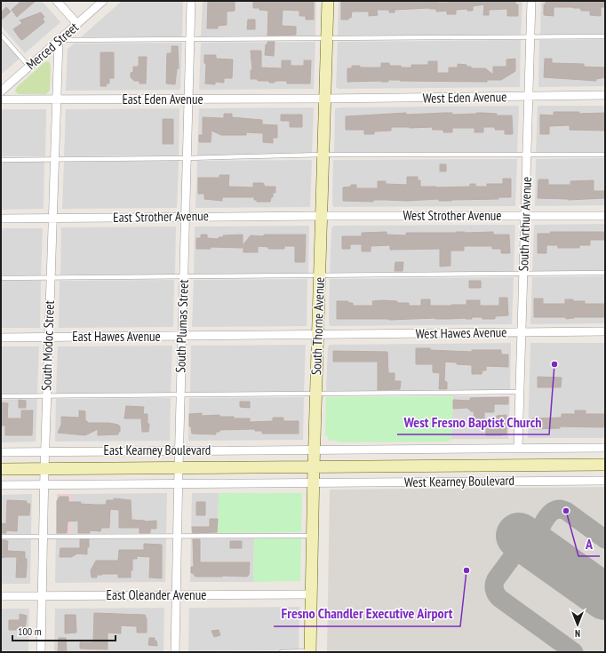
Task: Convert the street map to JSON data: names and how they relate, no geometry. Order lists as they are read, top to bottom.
{
  "streets": {
    "main road": ["South Thorne Avenue", "East Kearney Boulevard", "West Kearney Boulevard"],
    "street": [
      "Merced Street",
      "West Eden Avenue",
      "East Eden Avenue",
      "West Strother Avenue",
      "East Strother Avenue",
      "South Arthur Avenue",
      "South Plumas Street",
      "West Hawes Avenue",
      "East Hawes Avenue",
      "South Modoc Street",
      "East Oleander Avenue"
    ]
  },
  "crossings": [
    ["Merced Street", "South Modoc Street"],
    ["West Eden Avenue", "East Eden Avenue"],
    ["West Eden Avenue", "South Arthur Avenue"],
    ["West Eden Avenue", "South Thorne Avenue"],
    ["East Eden Avenue", "South Plumas Street"],
    ["East Eden Avenue", "South Thorne Avenue"],
    ["East Eden Avenue", "South Modoc Street"],
    ["West Strother Avenue", "East Strother Avenue"],
    ["West Strother Avenue", "South Arthur Avenue"],
    ["West Strother Avenue", "South Thorne Avenue"],
    ["East Strother Avenue", "South Plumas Street"],
    ["East Strother Avenue", "South Thorne Avenue"],
    ["East Strother Avenue", "South Modoc Street"],
    ["South Arthur Avenue", "West Hawes Avenue"],
    ["South Plumas Street", "East Hawes Avenue"],
    ["South Plumas Street", "East Kearney Boulevard"],
    ["South Plumas Street", "East Oleander Avenue"],
    ["South Thorne Avenue", "West Hawes Avenue"],
    ["South Thorne Avenue", "East Hawes Avenue"],
    ["South Thorne Avenue", "East Kearney Boulevard"],
    ["South Thorne Avenue", "West Kearney Boulevard"],
    ["South Thorne Avenue", "East Oleander Avenue"],
    ["West Hawes Avenue", "East Hawes Avenue"],
    ["East Hawes Avenue", "South Modoc Street"],
    ["South Modoc Street", "East Kearney Boulevard"],
    ["South Modoc Street", "East Oleander Avenue"],
    ["East Kearney Boulevard", "West Kearney Boulevard"]
  ],
  "places": ["West Fresno Baptist Church", "A", "Fresno Chandler Executive Airport"],
  "scale_bar": "100 m",
  "north": "bottom"
}
